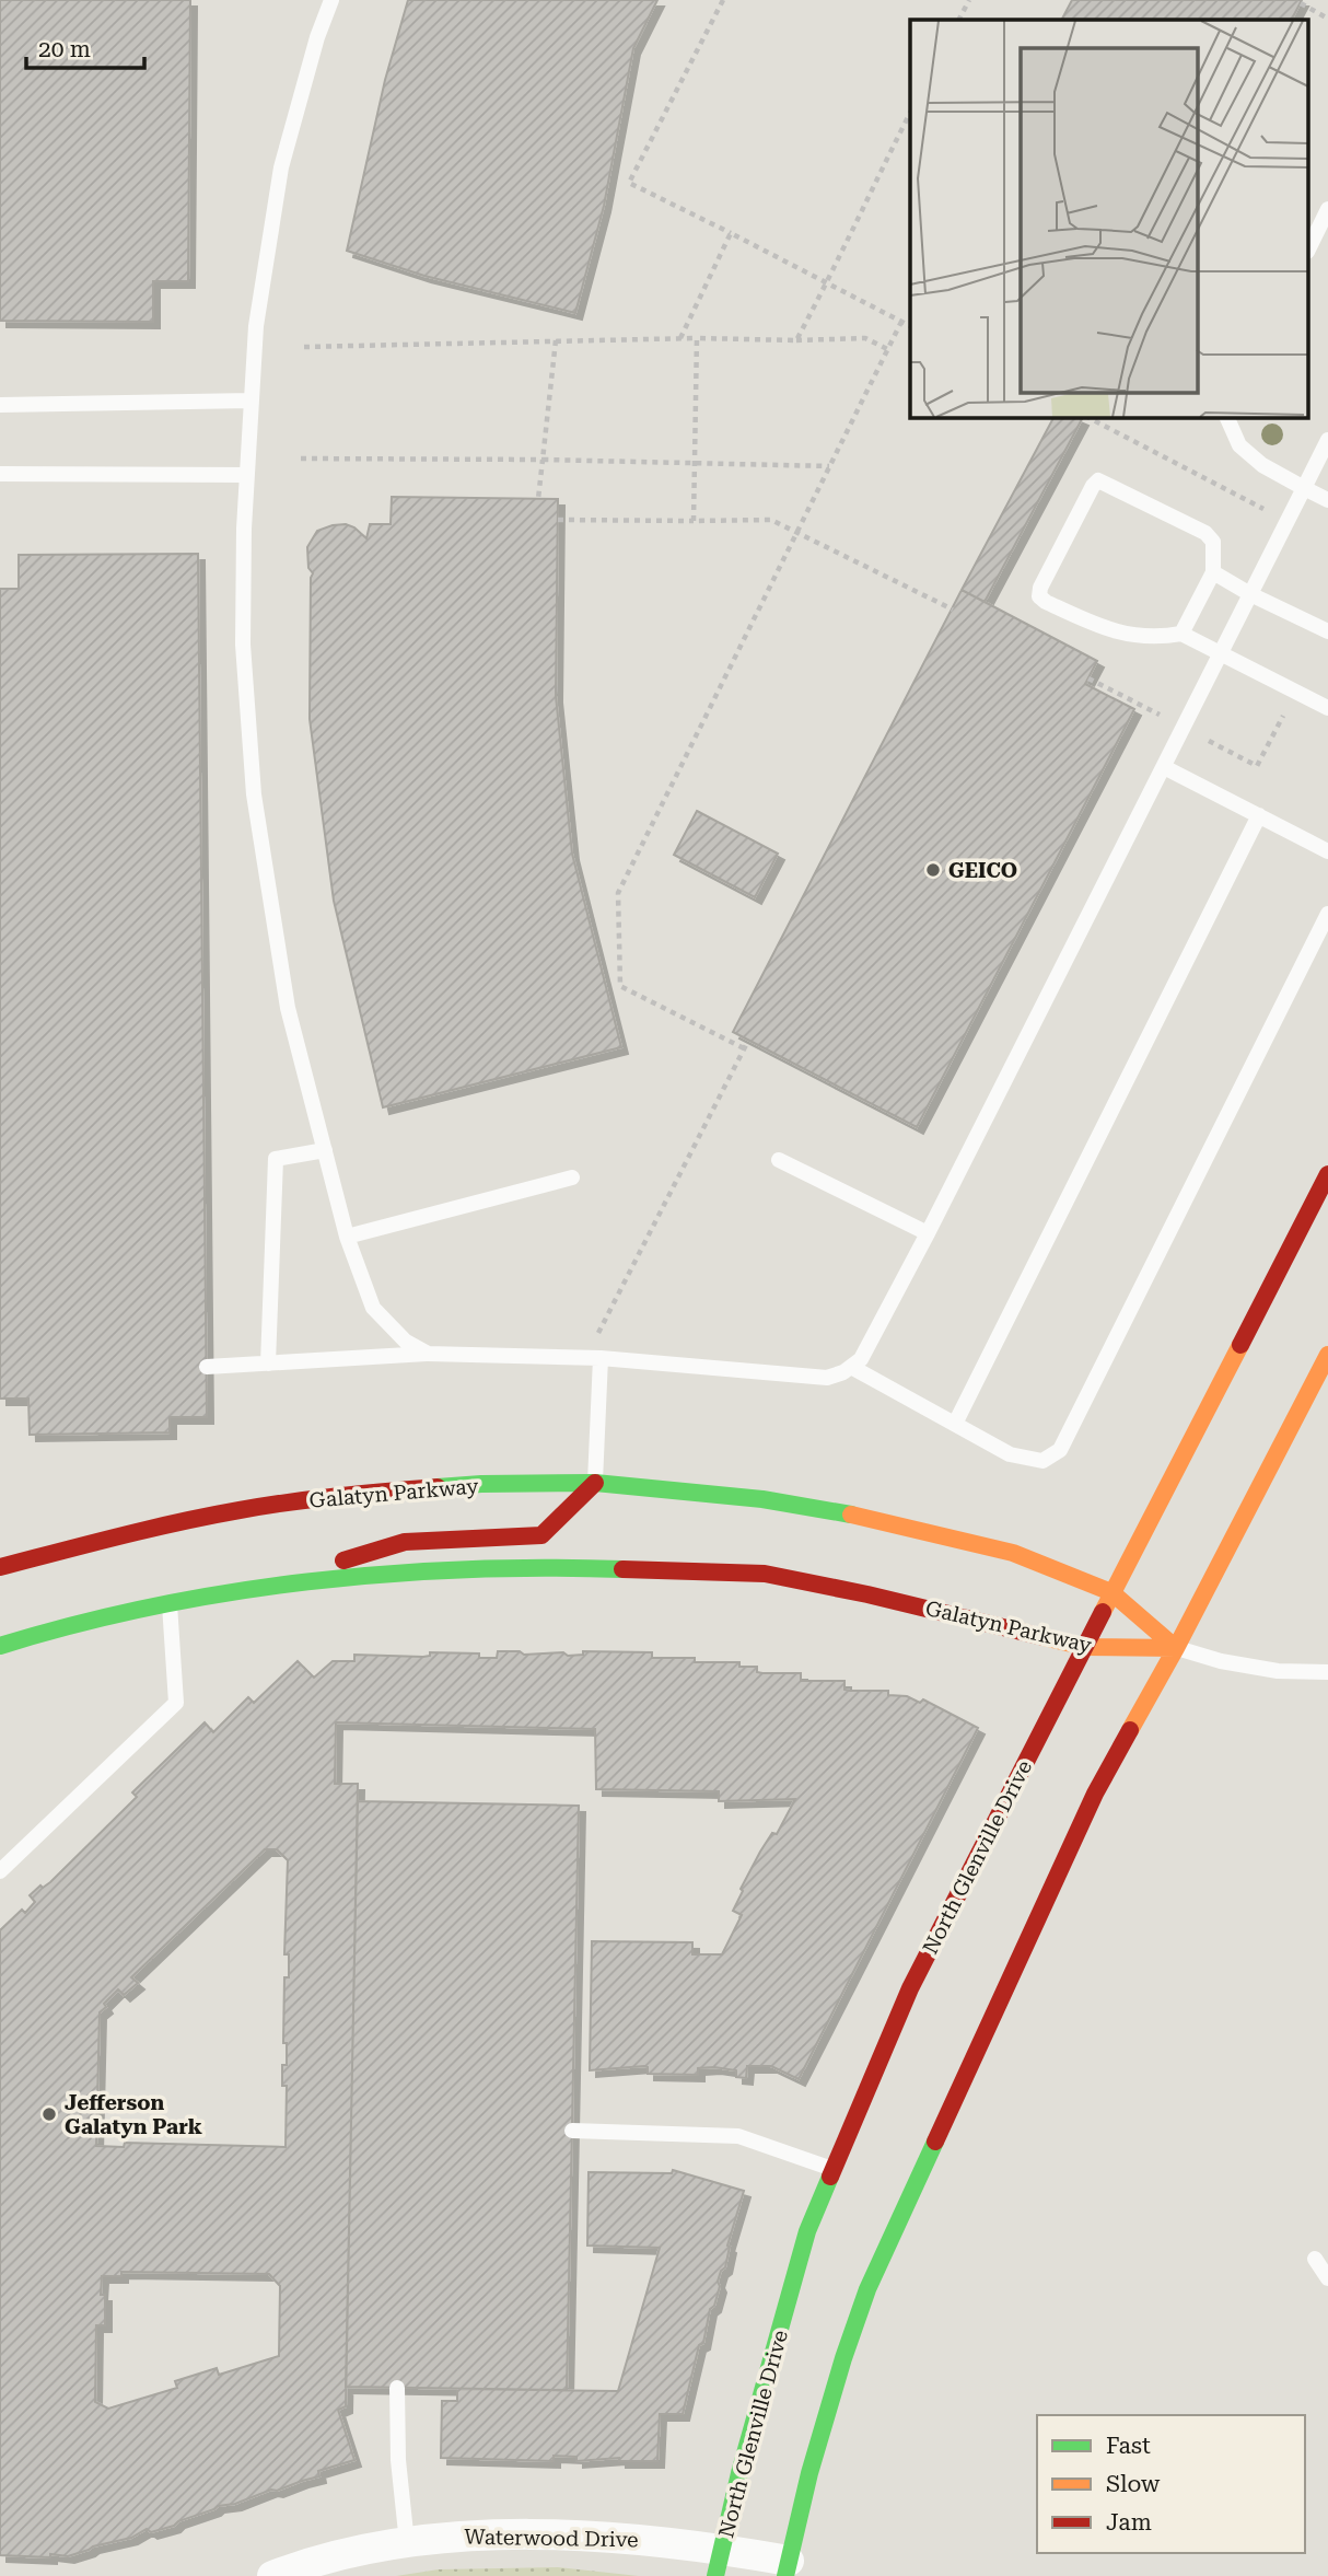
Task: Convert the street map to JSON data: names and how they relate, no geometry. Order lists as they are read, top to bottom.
{
  "streets": {
    "street": ["Galatyn Parkway", "North Glenville Drive", "Waterwood Drive"]
  },
  "crossings": [
    ["Galatyn Parkway", "North Glenville Drive"],
    ["North Glenville Drive", "Waterwood Drive"]
  ],
  "places": ["GEICO", "Jefferson Galatyn Park"],
  "legend": ["Fast", "Slow", "Jam"],
  "scale_bar": "20 m"
}
